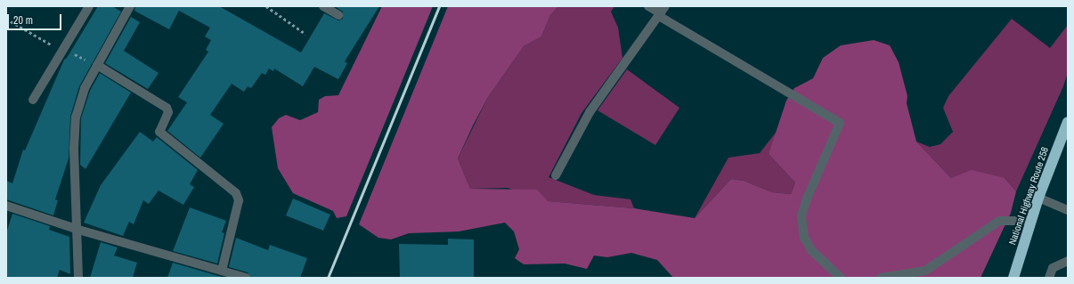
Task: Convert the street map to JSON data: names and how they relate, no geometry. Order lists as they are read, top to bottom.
{
  "streets": {
    "highway": ["National Highway Route 258"]
  },
  "scale_bar": "20 m"
}
